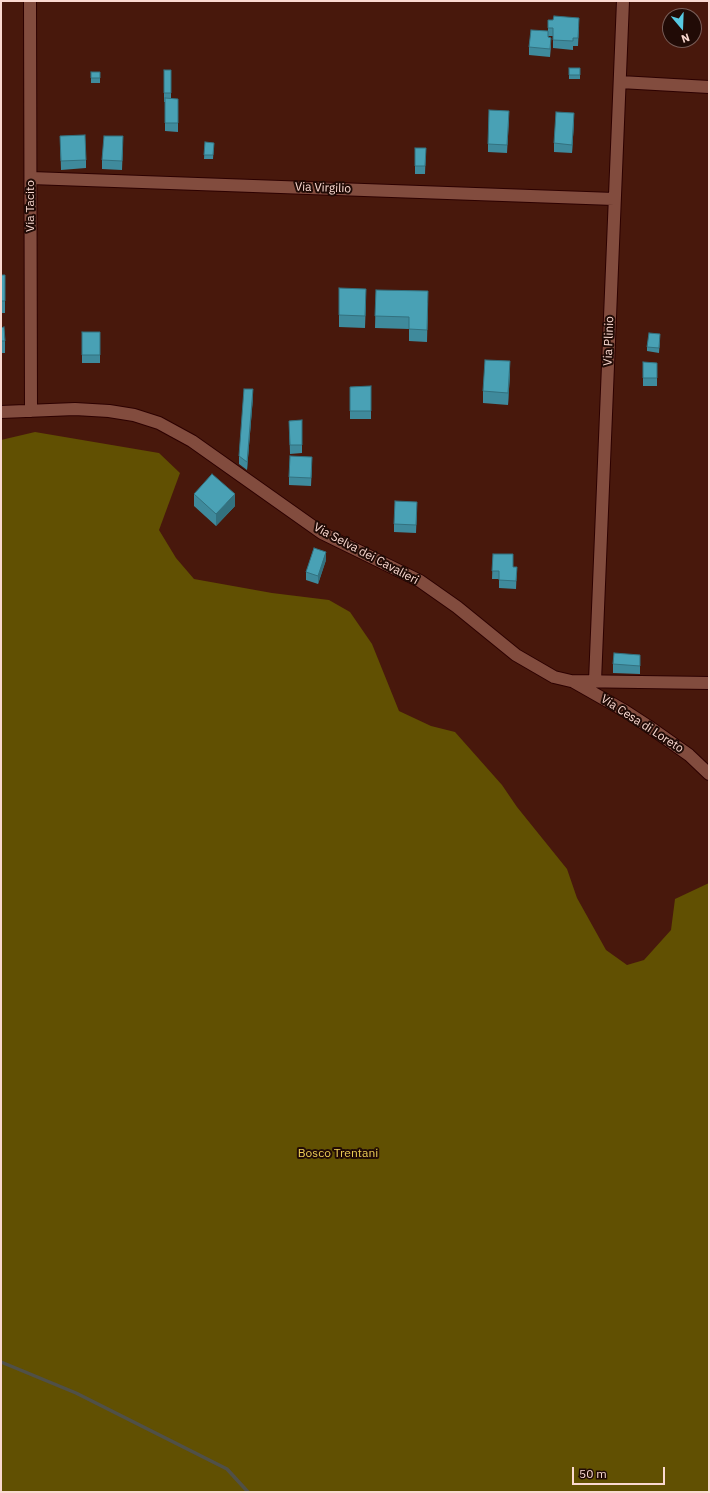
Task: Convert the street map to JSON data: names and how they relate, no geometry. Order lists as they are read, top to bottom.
{
  "streets": {
    "street": [
      "Via Virgilio",
      "Via Tacito",
      "Via Plinio",
      "Via Selva dei Cavalieri",
      "Via Cesa di Loreto"
    ]
  },
  "crossings": [
    ["Via Virgilio", "Via Tacito"],
    ["Via Virgilio", "Via Plinio"],
    ["Via Tacito", "Via Selva dei Cavalieri"],
    ["Via Plinio", "Via Selva dei Cavalieri"],
    ["Via Selva dei Cavalieri", "Via Cesa di Loreto"]
  ],
  "parks": ["Bosco Trentani"],
  "scale_bar": "50 m",
  "north": "bottom"
}
